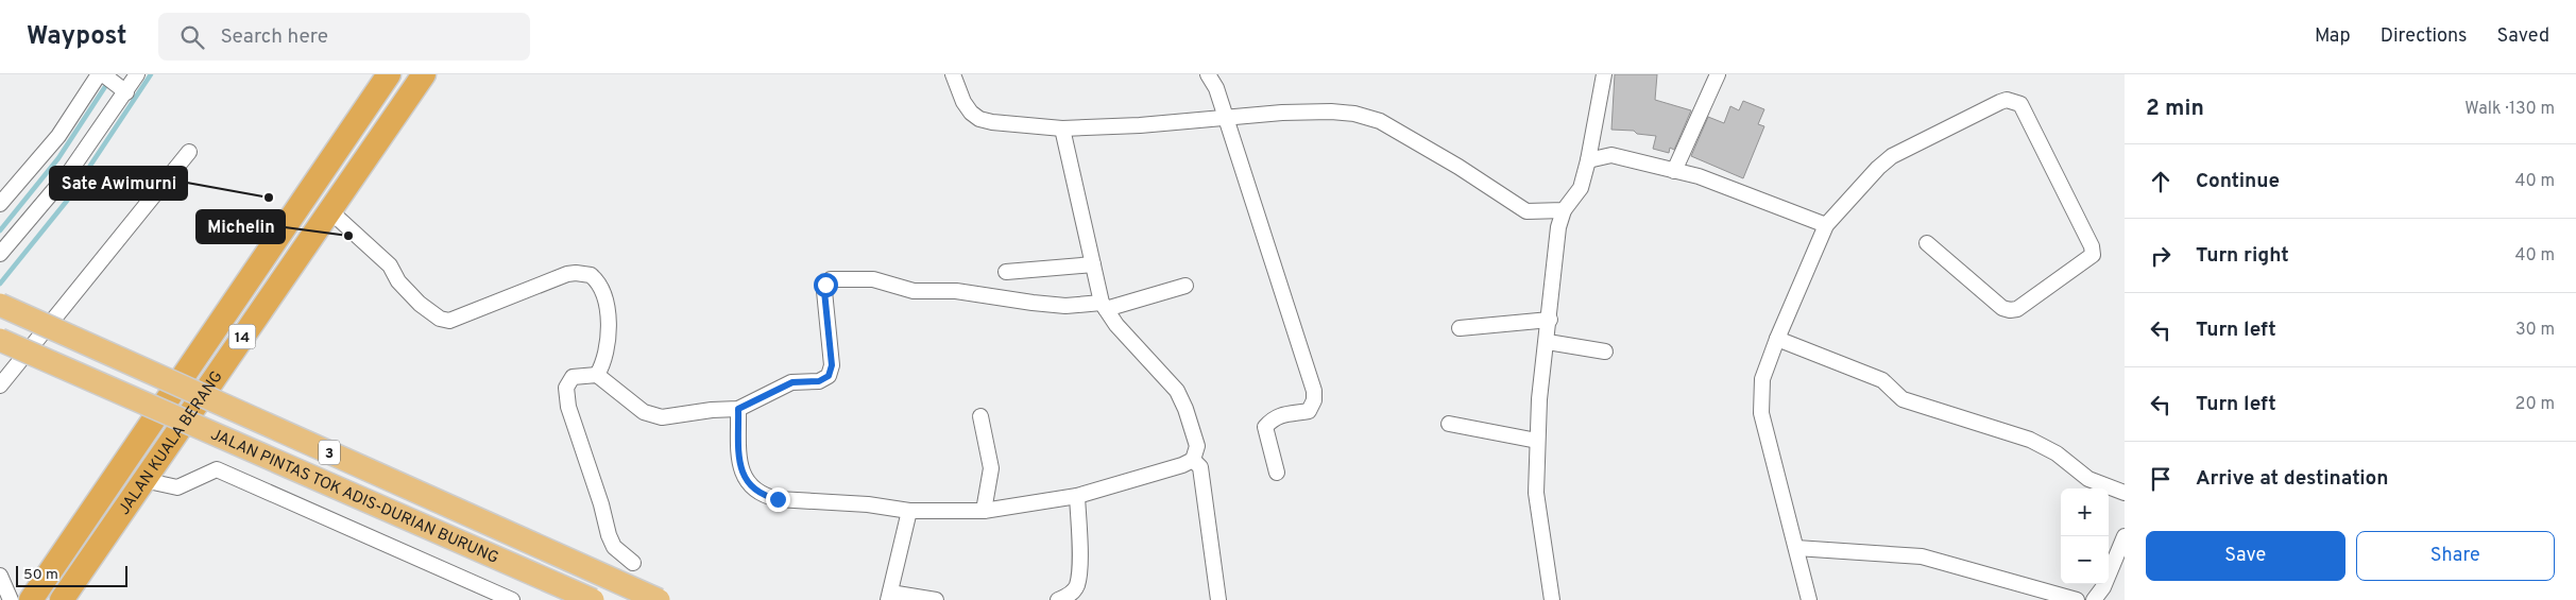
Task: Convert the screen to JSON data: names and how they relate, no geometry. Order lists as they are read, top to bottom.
{
  "streets": {
    "highway": ["14", "JALAN KUALA BERANG"],
    "main road": ["3", "JALAN PINTAS TOK ADIS-DURIAN BURUNG"]
  },
  "places": ["Sate Awimurni", "Michelin"],
  "scale_bar": "50 m",
  "page": {
    "header": "Waypost",
    "search": "Search here",
    "nav": ["Map", "Directions", "Saved"],
    "heading": ["2 min", "Walk · 130 m"],
    "list": [
      ["Continue", "40 m"],
      ["Turn right", "40 m"],
      ["Turn left", "30 m"],
      ["Turn left", "20 m"],
      "Arrive at destination"
    ],
    "map_buttons": ["+", "−"],
    "buttons": ["Save", "Share"],
    "scale": "50 m"
  }
}
